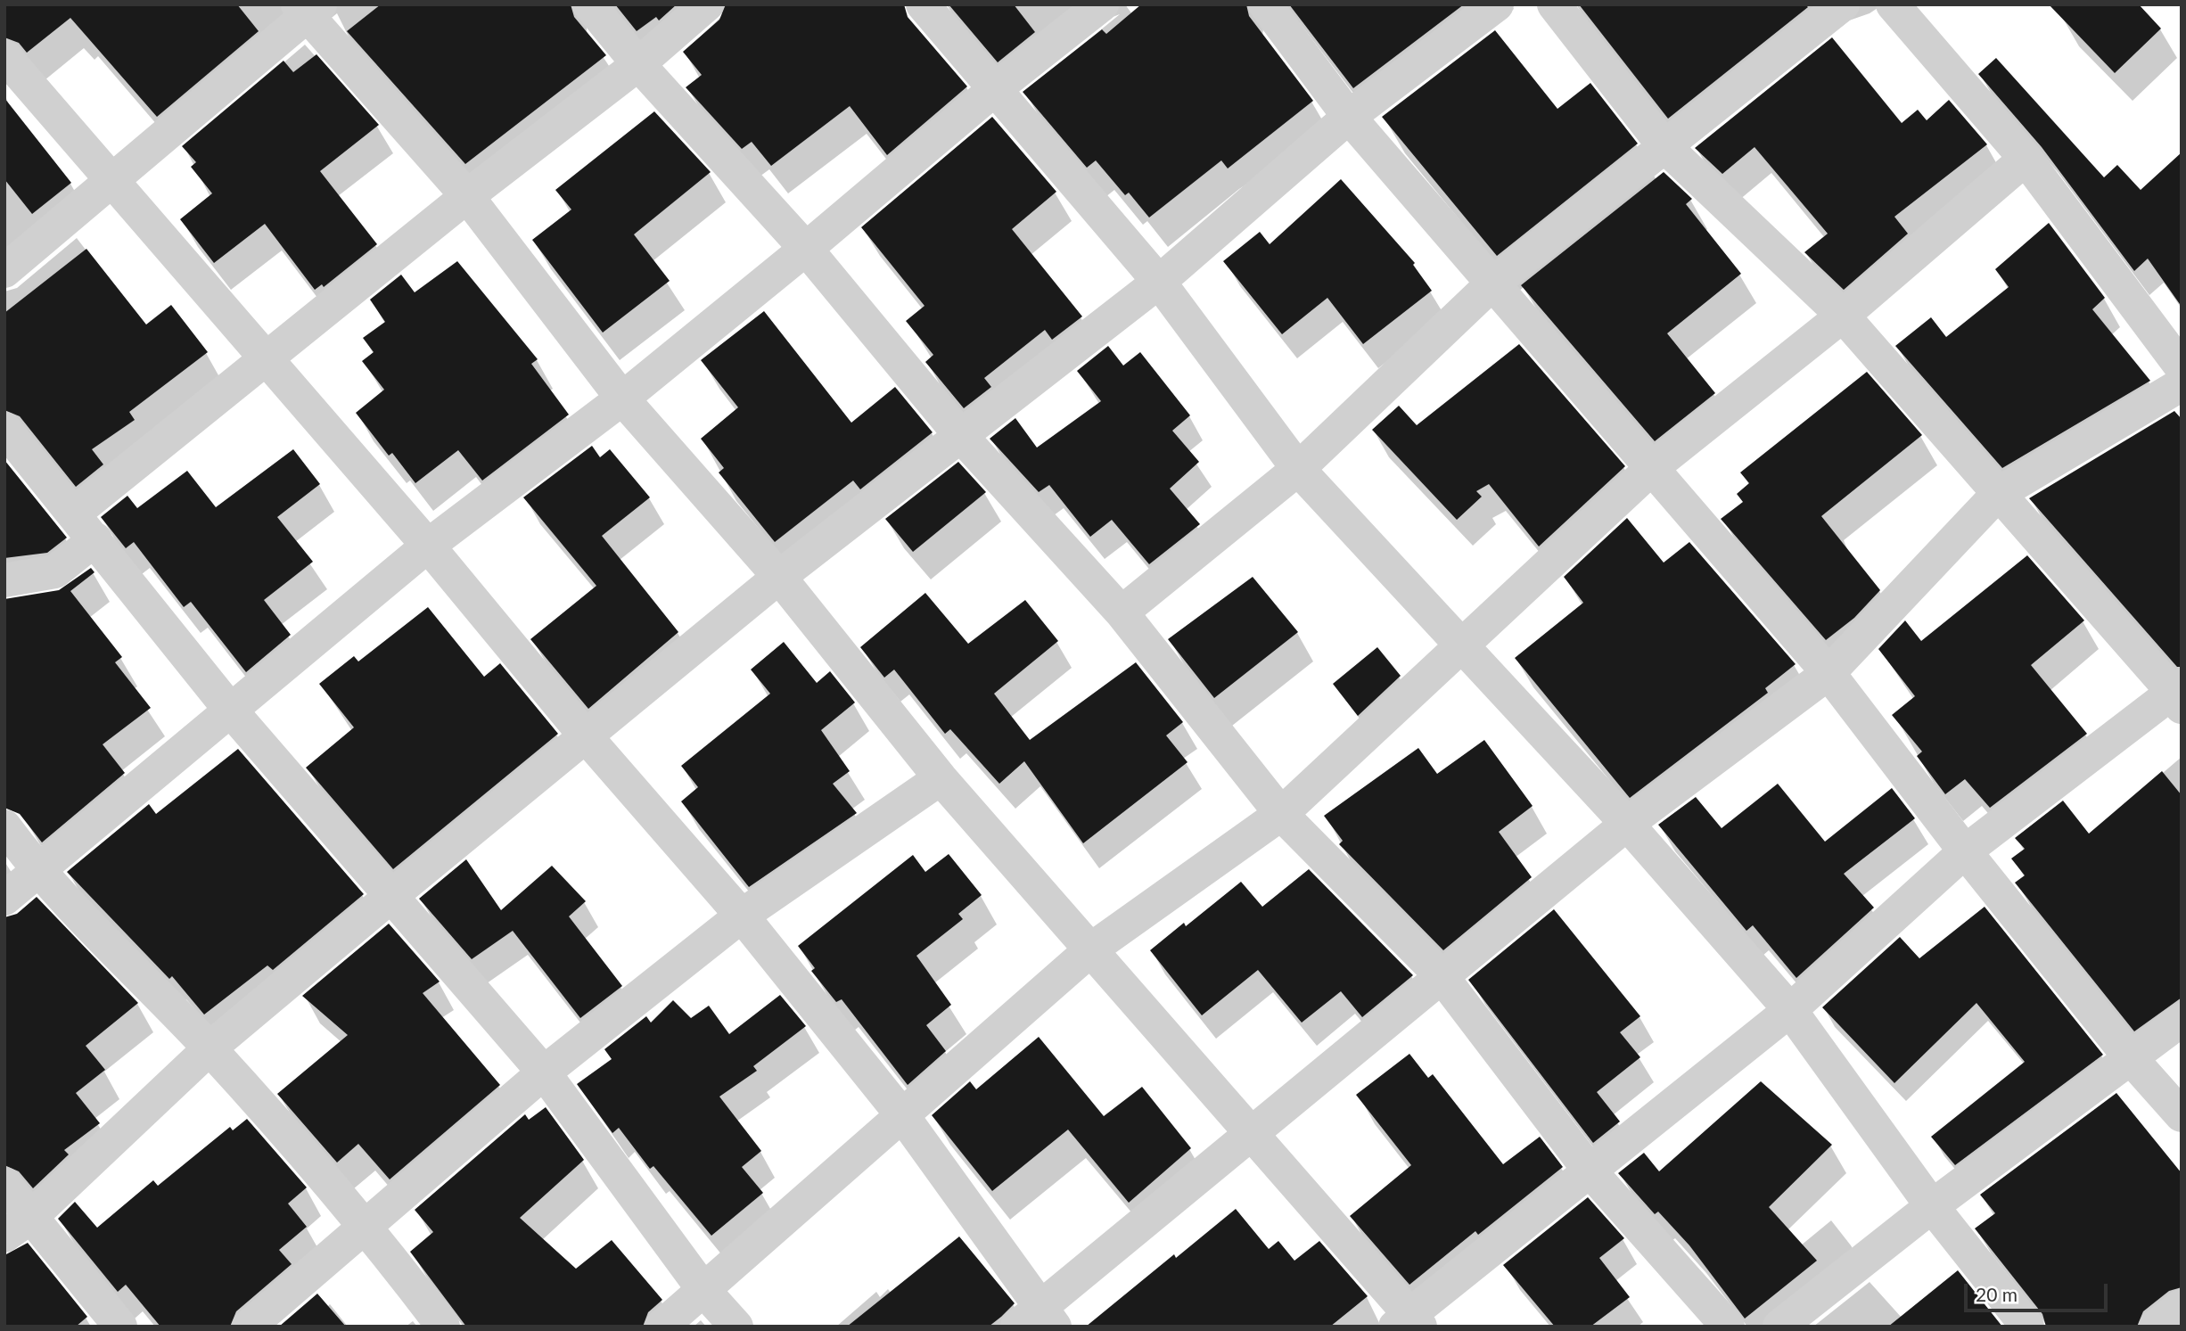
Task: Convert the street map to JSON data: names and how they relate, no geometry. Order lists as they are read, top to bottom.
{
  "scale_bar": "20 m"
}
